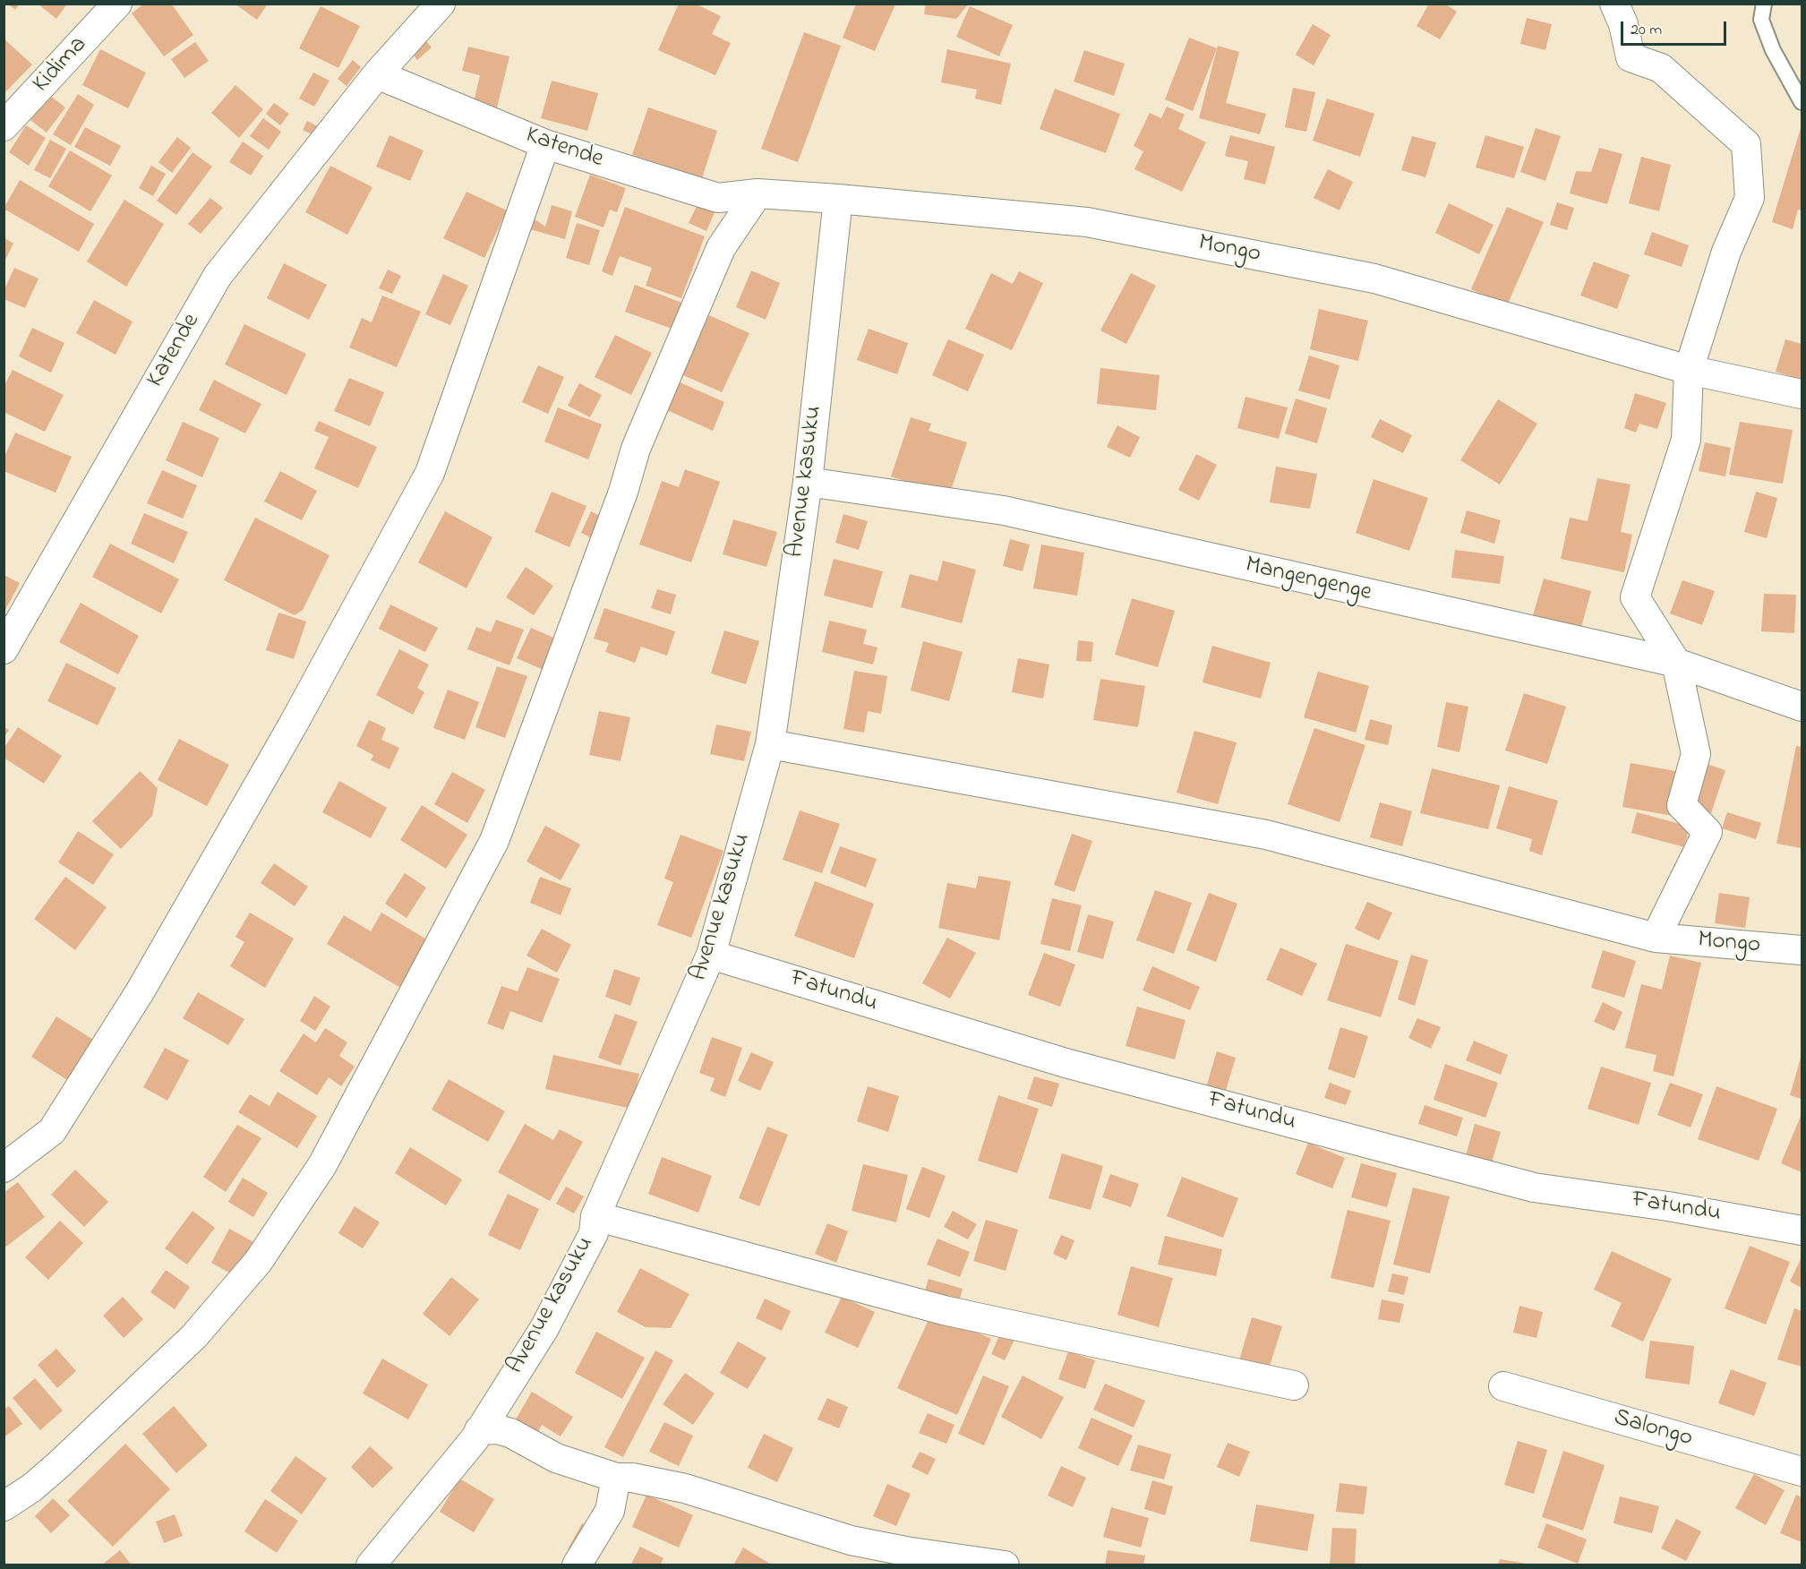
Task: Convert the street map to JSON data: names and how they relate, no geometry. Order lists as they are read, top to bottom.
{
  "streets": {
    "street": [
      "Kidima",
      "Katende",
      "Mongo",
      "Avenue kasuku",
      "Mangengenge",
      "Fatundu",
      "Salongo"
    ]
  },
  "crossings": [
    ["Katende", "Mongo"],
    ["Mongo", "Avenue kasuku"],
    ["Avenue kasuku", "Mangengenge"],
    ["Avenue kasuku", "Fatundu"]
  ],
  "scale_bar": "20 m"
}
